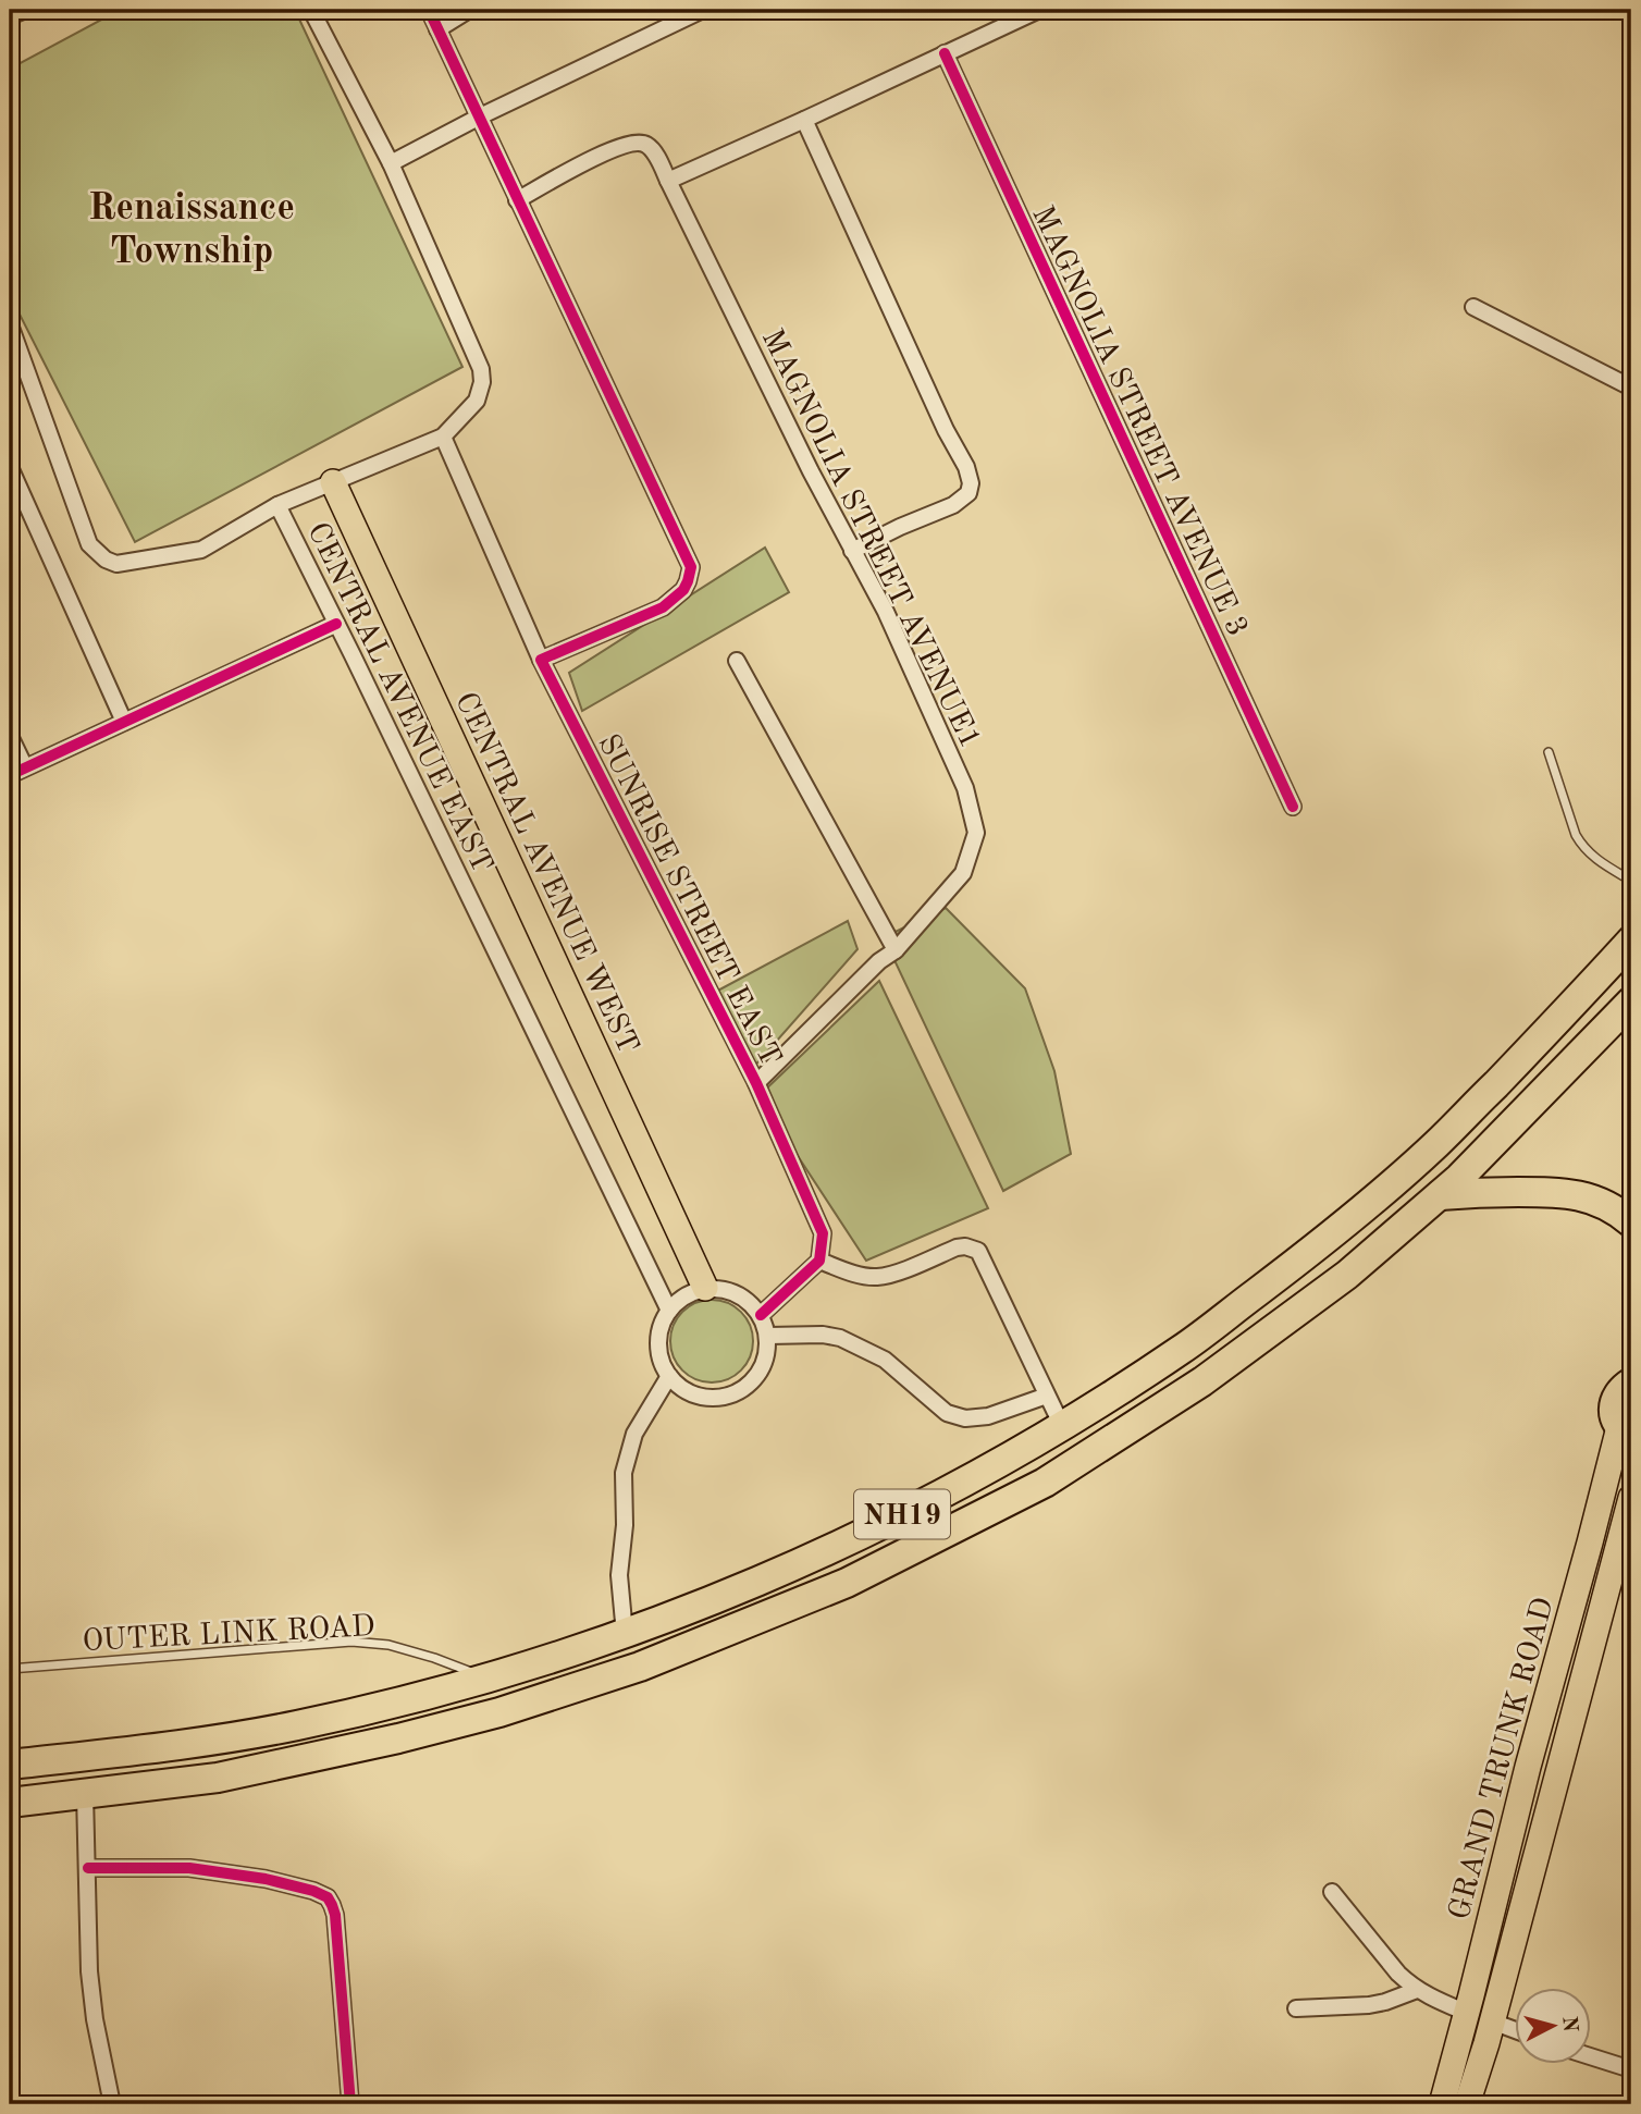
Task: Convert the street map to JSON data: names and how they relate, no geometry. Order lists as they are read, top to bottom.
{
  "streets": {
    "highway": ["NH19"],
    "main road": ["CENTRAL AVENUE WEST", "GRAND TRUNK ROAD"],
    "street": [
      "MAGNOLIA STREET AVENUE 3",
      "MAGNOLIA STREET AVENUE1",
      "CENTRAL AVENUE EAST",
      "SUNRISE STREET EAST"
    ],
    "lane": ["OUTER LINK ROAD"]
  },
  "crossings": [
    ["MAGNOLIA STREET AVENUE1", "SUNRISE STREET EAST"],
    ["CENTRAL AVENUE EAST", "CENTRAL AVENUE WEST"],
    ["NH19", "OUTER LINK ROAD"]
  ],
  "districts": ["Renaissance Township"],
  "north": "right"
}
